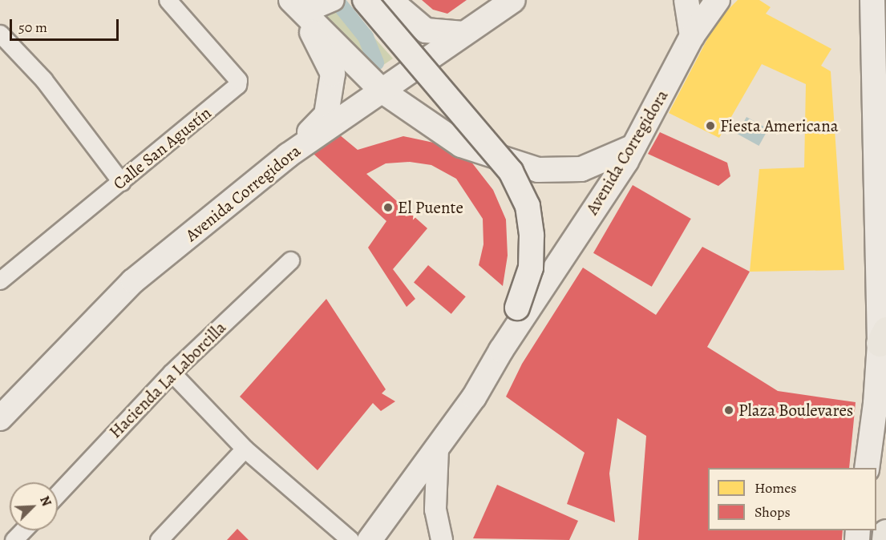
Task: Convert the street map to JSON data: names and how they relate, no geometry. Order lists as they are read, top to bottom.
{
  "streets": {
    "main road": ["Avenida Corregidora"],
    "street": ["Calle San Agustín", "Hacienda La Laborcilla"]
  },
  "places": ["Fiesta Americana", "El Puente", "Plaza Boulevares"],
  "legend": ["Homes", "Shops"],
  "scale_bar": "50 m",
  "north": "top right"
}
